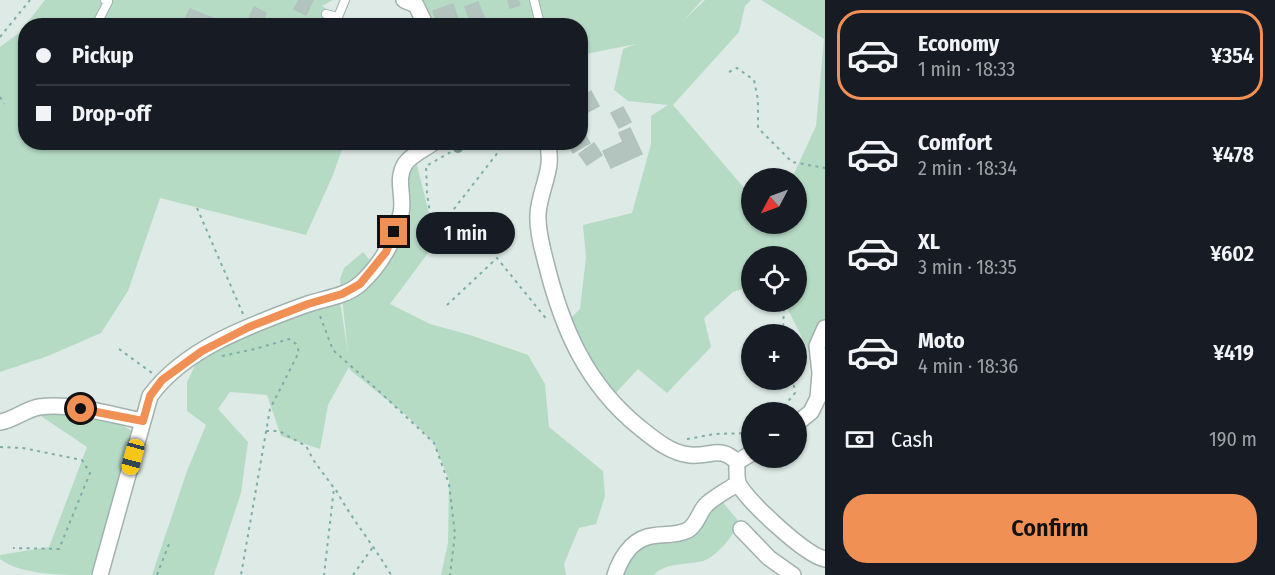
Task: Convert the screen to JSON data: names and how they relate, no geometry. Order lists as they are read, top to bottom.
{
  "north": "bottom left",
  "page": {
    "list": [
      {
        "name": "Economy",
        "note": "1 min · 18:33",
        "value": "¥354"
      },
      {
        "name": "Comfort",
        "note": "2 min · 18:34",
        "value": "¥478"
      },
      {
        "name": "XL",
        "note": "3 min · 18:35",
        "value": "¥602"
      },
      {
        "name": "Moto",
        "note": "4 min · 18:36",
        "value": "¥419"
      }
    ],
    "banner": ["Pickup", "Drop-off"],
    "map_buttons": ["+", "−"],
    "bubble": "1 min",
    "pay": ["Cash", "190 m"],
    "buttons": "Confirm"
  }
}
